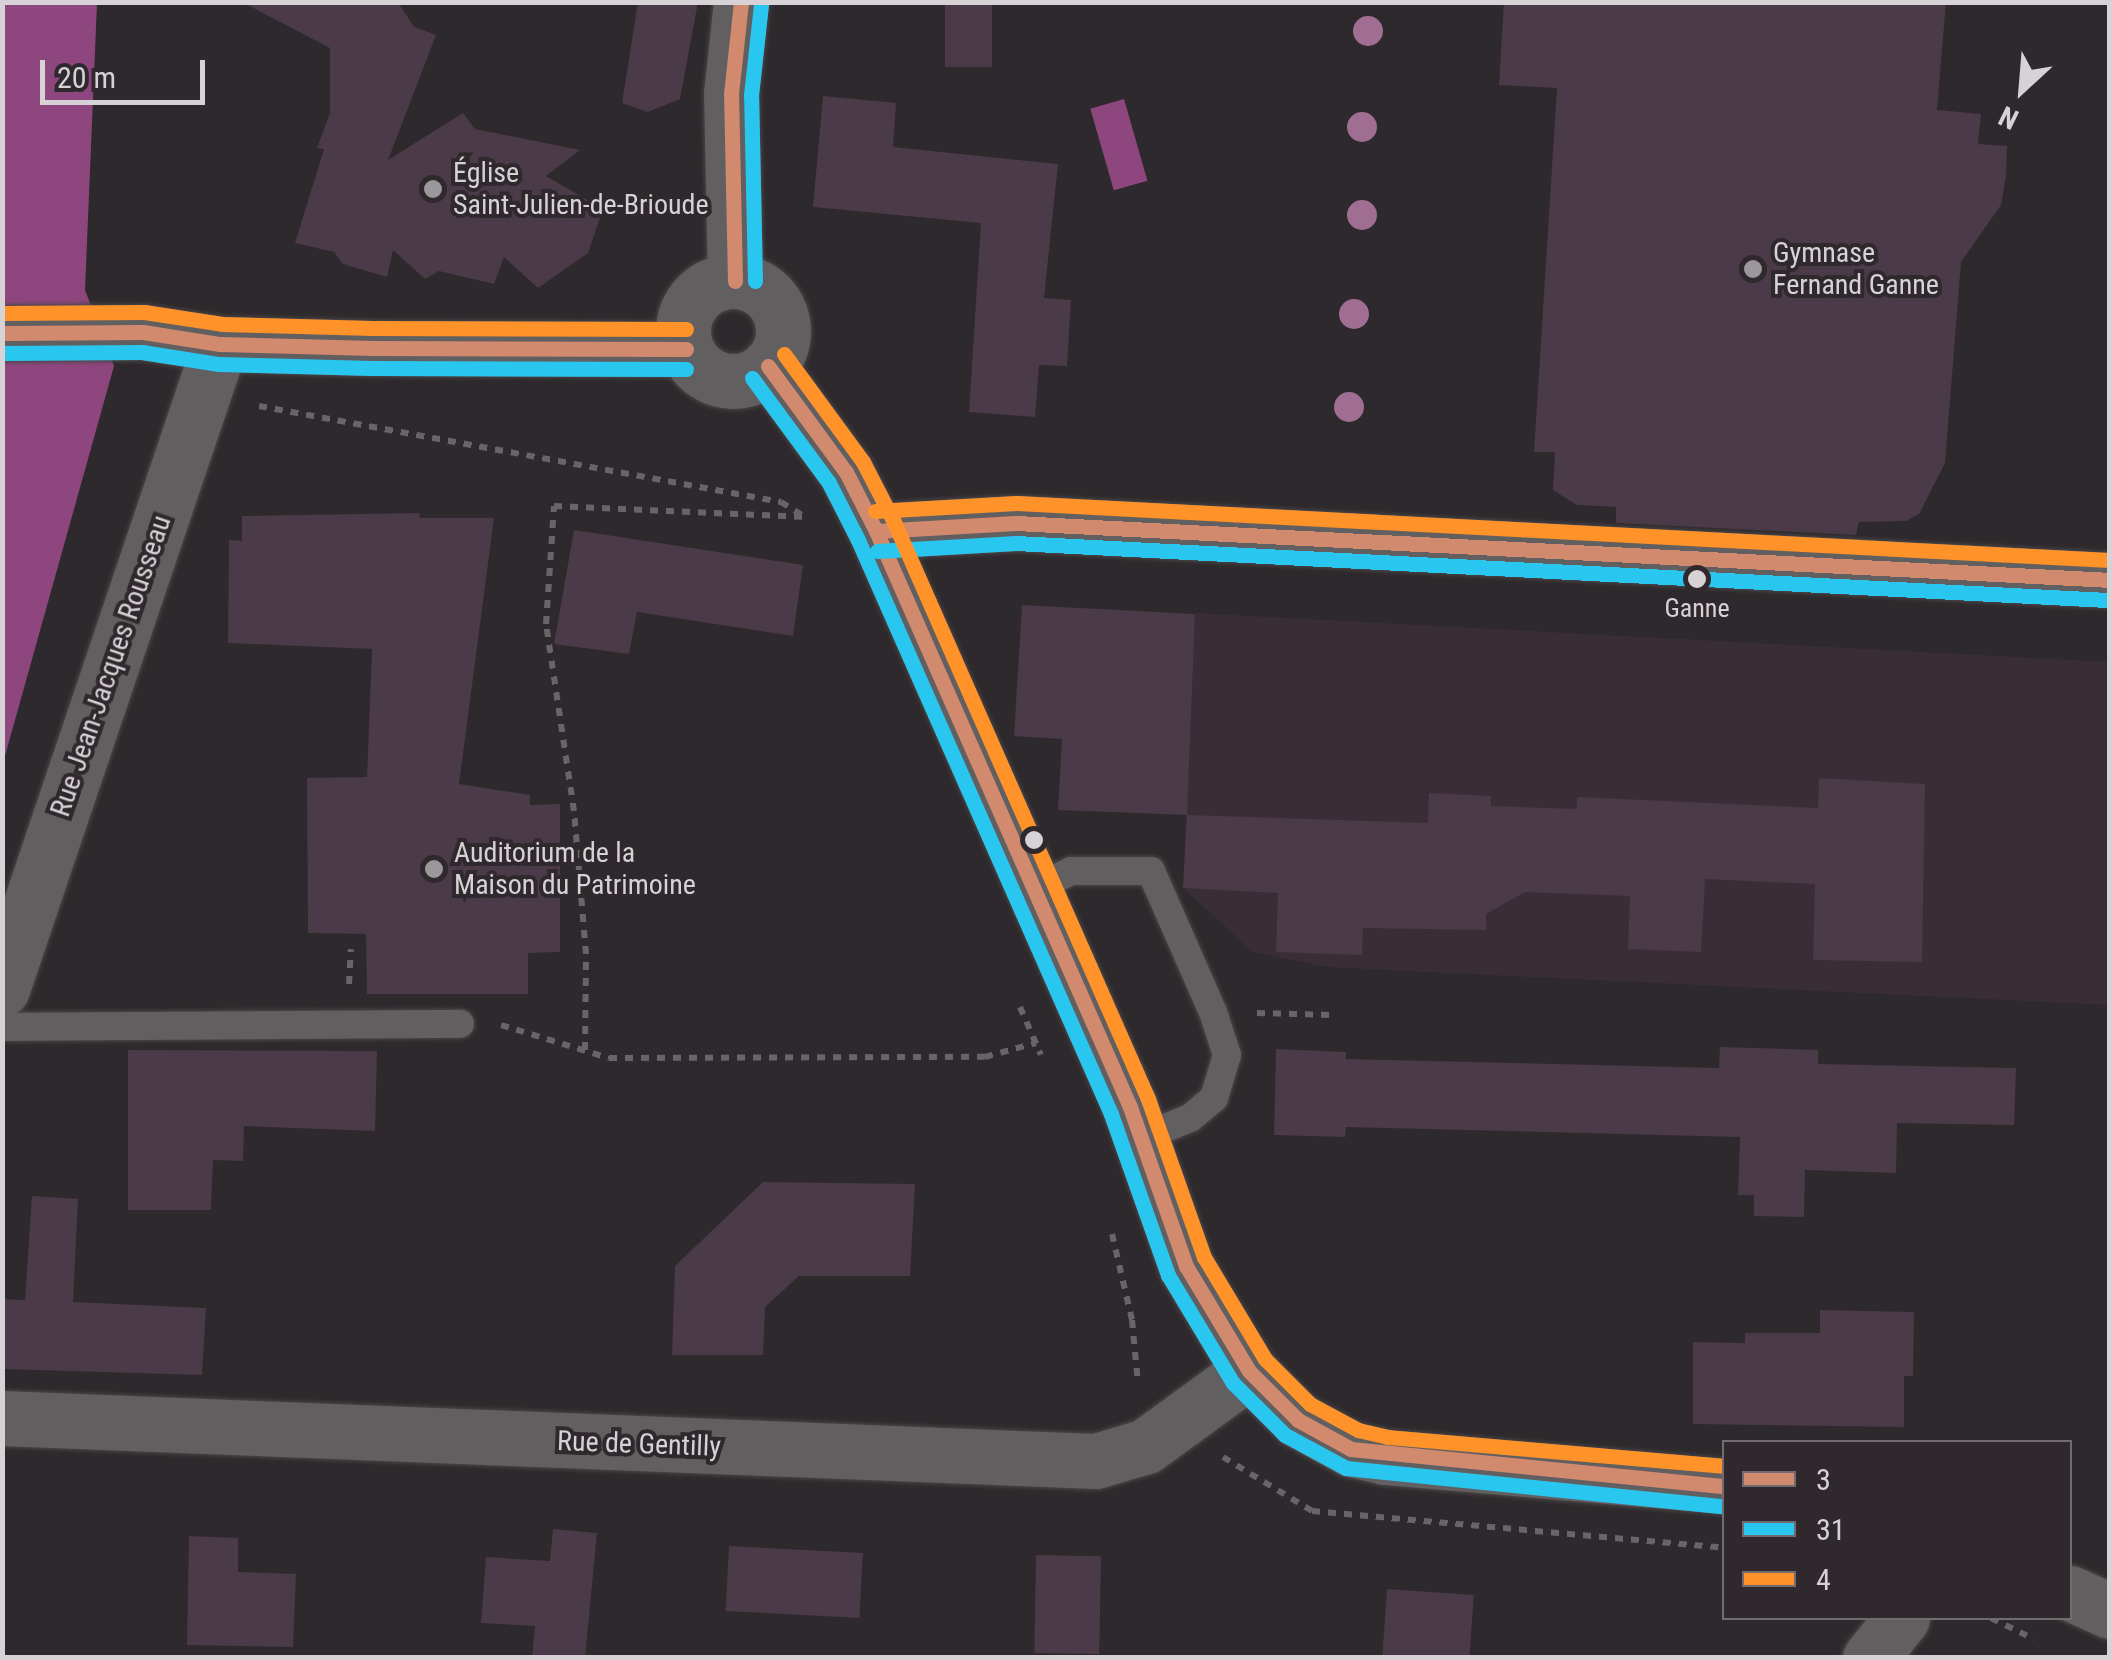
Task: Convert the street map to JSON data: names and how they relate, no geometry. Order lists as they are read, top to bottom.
{
  "streets": {
    "street": ["Rue Jean-Jacques Rousseau", "Rue de Gentilly"]
  },
  "places": [
    "Église Saint-Julien-de-Brioude",
    "Gymnase Fernand Ganne",
    "Ganne",
    "Auditorium de la Maison du Patrimoine"
  ],
  "lines": ["transit line 3", "transit line 31", "transit line 4"],
  "legend": ["3", "31", "4"],
  "scale_bar": "20 m",
  "north": "bottom left"
}
